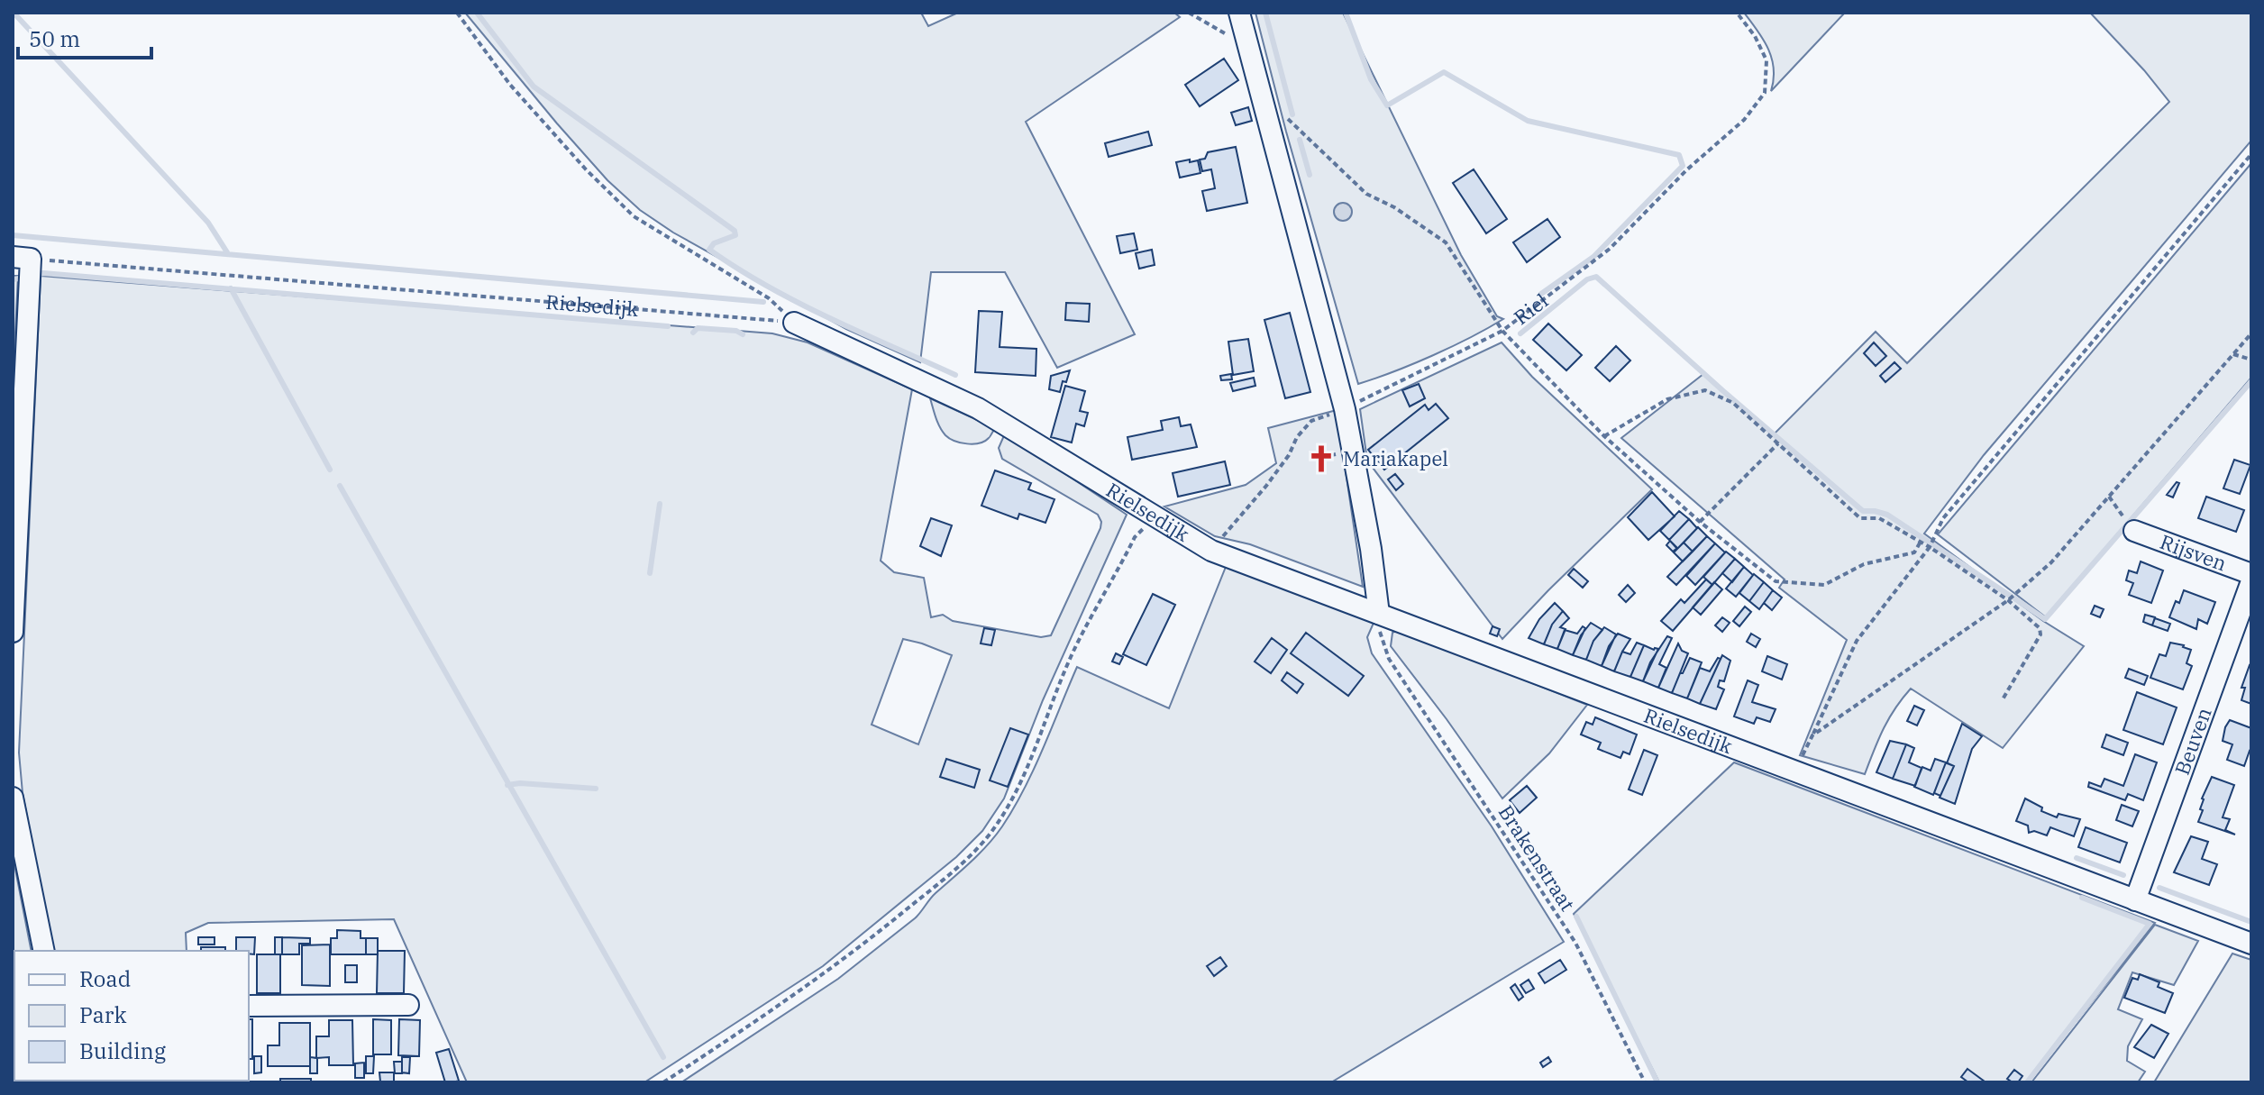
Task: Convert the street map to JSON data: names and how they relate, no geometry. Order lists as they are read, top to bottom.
{
  "streets": {
    "street": ["Rielsedijk", "Rijsven", "Beuven"],
    "path": ["Riel", "Brakenstraat"]
  },
  "crossings": [
    ["Rielsedijk", "Riel"],
    ["Rielsedijk", "Beuven"]
  ],
  "places": {
    "church": ["Mariakapel"]
  },
  "legend": ["Road", "Park", "Building"],
  "scale_bar": "50 m"
}
